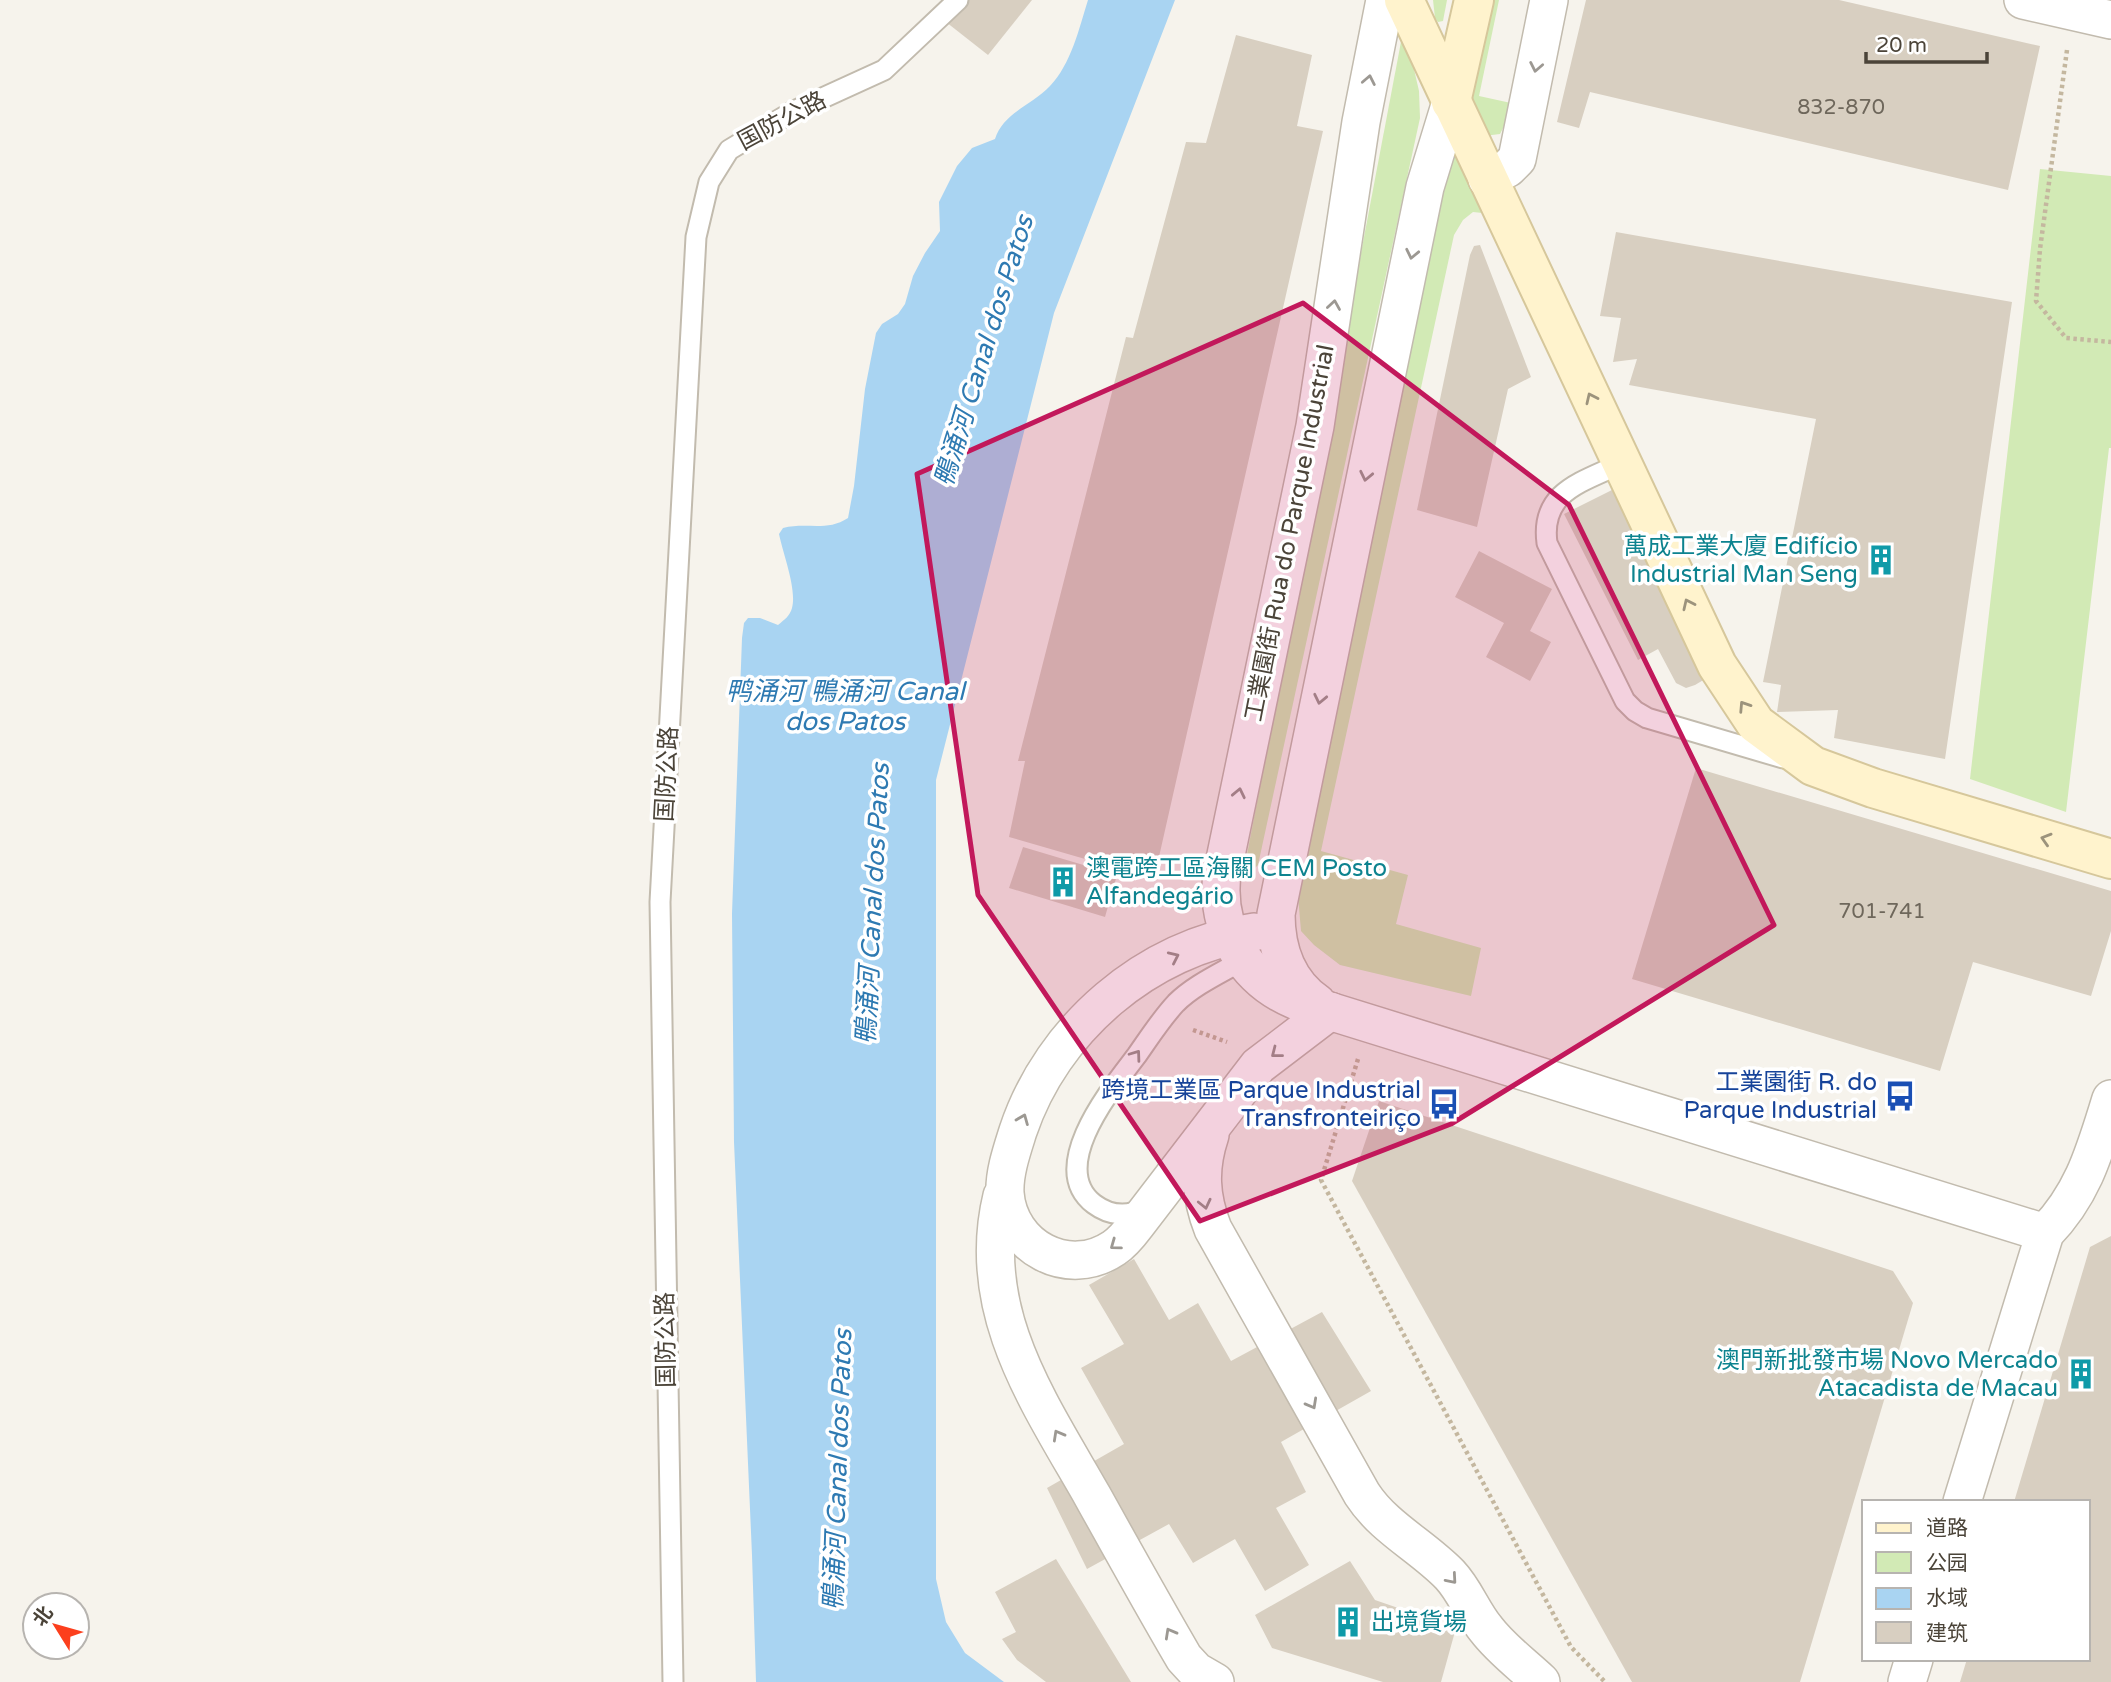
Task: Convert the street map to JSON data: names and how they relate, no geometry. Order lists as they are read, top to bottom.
{
  "streets": {
    "street": ["工業園街 Rua do Parque Industrial"],
    "lane": ["国防公路"]
  },
  "water": ["鴨涌河 Canal dos Patos", "鸭涌河 鴨涌河 Canal dos Patos"],
  "places": {
    "building": [
      "萬成工業大廈 Edifício Industrial Man Seng",
      "澳電跨工區海關 CEM Posto Alfandegário",
      "澳門新批發市場 Novo Mercado Atacadista de Macau",
      "出境貨場"
    ],
    "bus stop": ["工業園街 R. do Parque Industrial", "跨境工業區 Parque Industrial Transfronteiriço"]
  },
  "house_numbers": ["832-870", "701-741"],
  "legend": [
    "道路",
    "公园",
    "水域",
    "建筑"
  ],
  "scale_bar": "20 m",
  "north": "top left"
}
